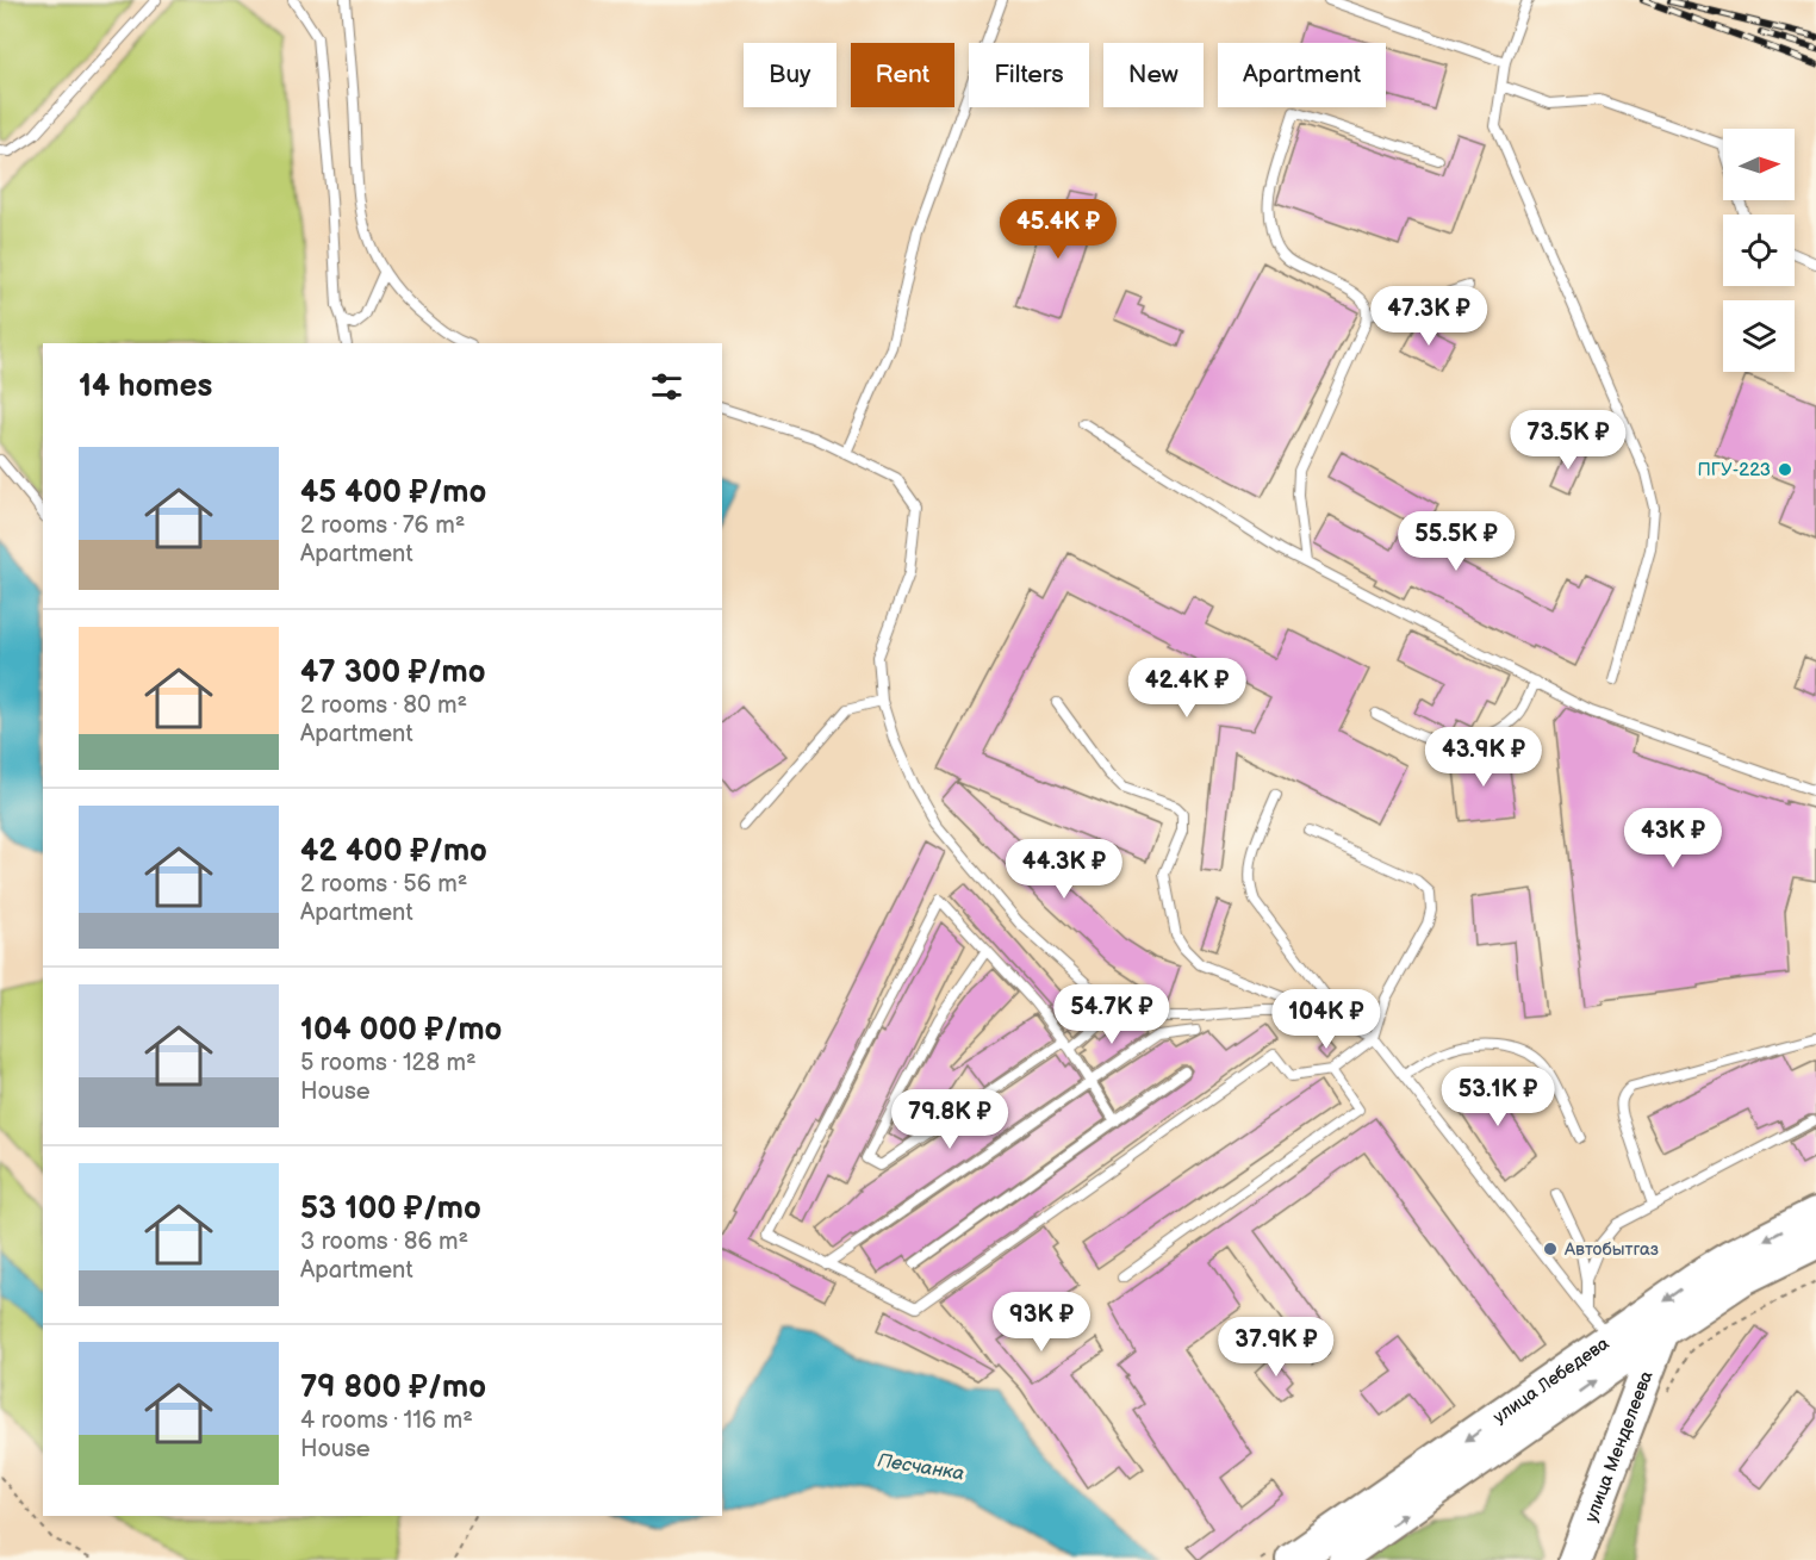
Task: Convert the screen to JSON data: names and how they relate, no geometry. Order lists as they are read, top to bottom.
{
  "streets": {
    "highway": ["улица Лебедева", "улица Менделеева"]
  },
  "crossings": [
    ["улица Лебедева", "улица Менделеева"]
  ],
  "water": ["Песчанка"],
  "places": ["ПГУ-223", "Автобытгаз"],
  "north": "right",
  "page": {
    "chip": [
      "Buy",
      "Rent",
      "Filters",
      "New",
      "Apartment"
    ],
    "price": [
      "45.4K ₽",
      "47.3K ₽",
      "73.5K ₽",
      "55.5K ₽",
      "42.4K ₽",
      "43.9K ₽",
      "43K ₽",
      "44.3K ₽",
      "54.7K ₽",
      "104K ₽",
      "53.1K ₽",
      "79.8K ₽",
      "93K ₽",
      "37.9K ₽"
    ],
    "heading": "14 homes",
    "list": [
      {
        "name": "45 400 ₽/mo",
        "note": "2 rooms · 76 m² · Apartment"
      },
      {
        "name": "47 300 ₽/mo",
        "note": "2 rooms · 80 m² · Apartment"
      },
      {
        "name": "42 400 ₽/mo",
        "note": "2 rooms · 56 m² · Apartment"
      },
      {
        "name": "104 000 ₽/mo",
        "note": "5 rooms · 128 m² · House"
      },
      {
        "name": "53 100 ₽/mo",
        "note": "3 rooms · 86 m² · Apartment"
      },
      {
        "name": "79 800 ₽/mo",
        "note": "4 rooms · 116 m² · House"
      }
    ]
  }
}
